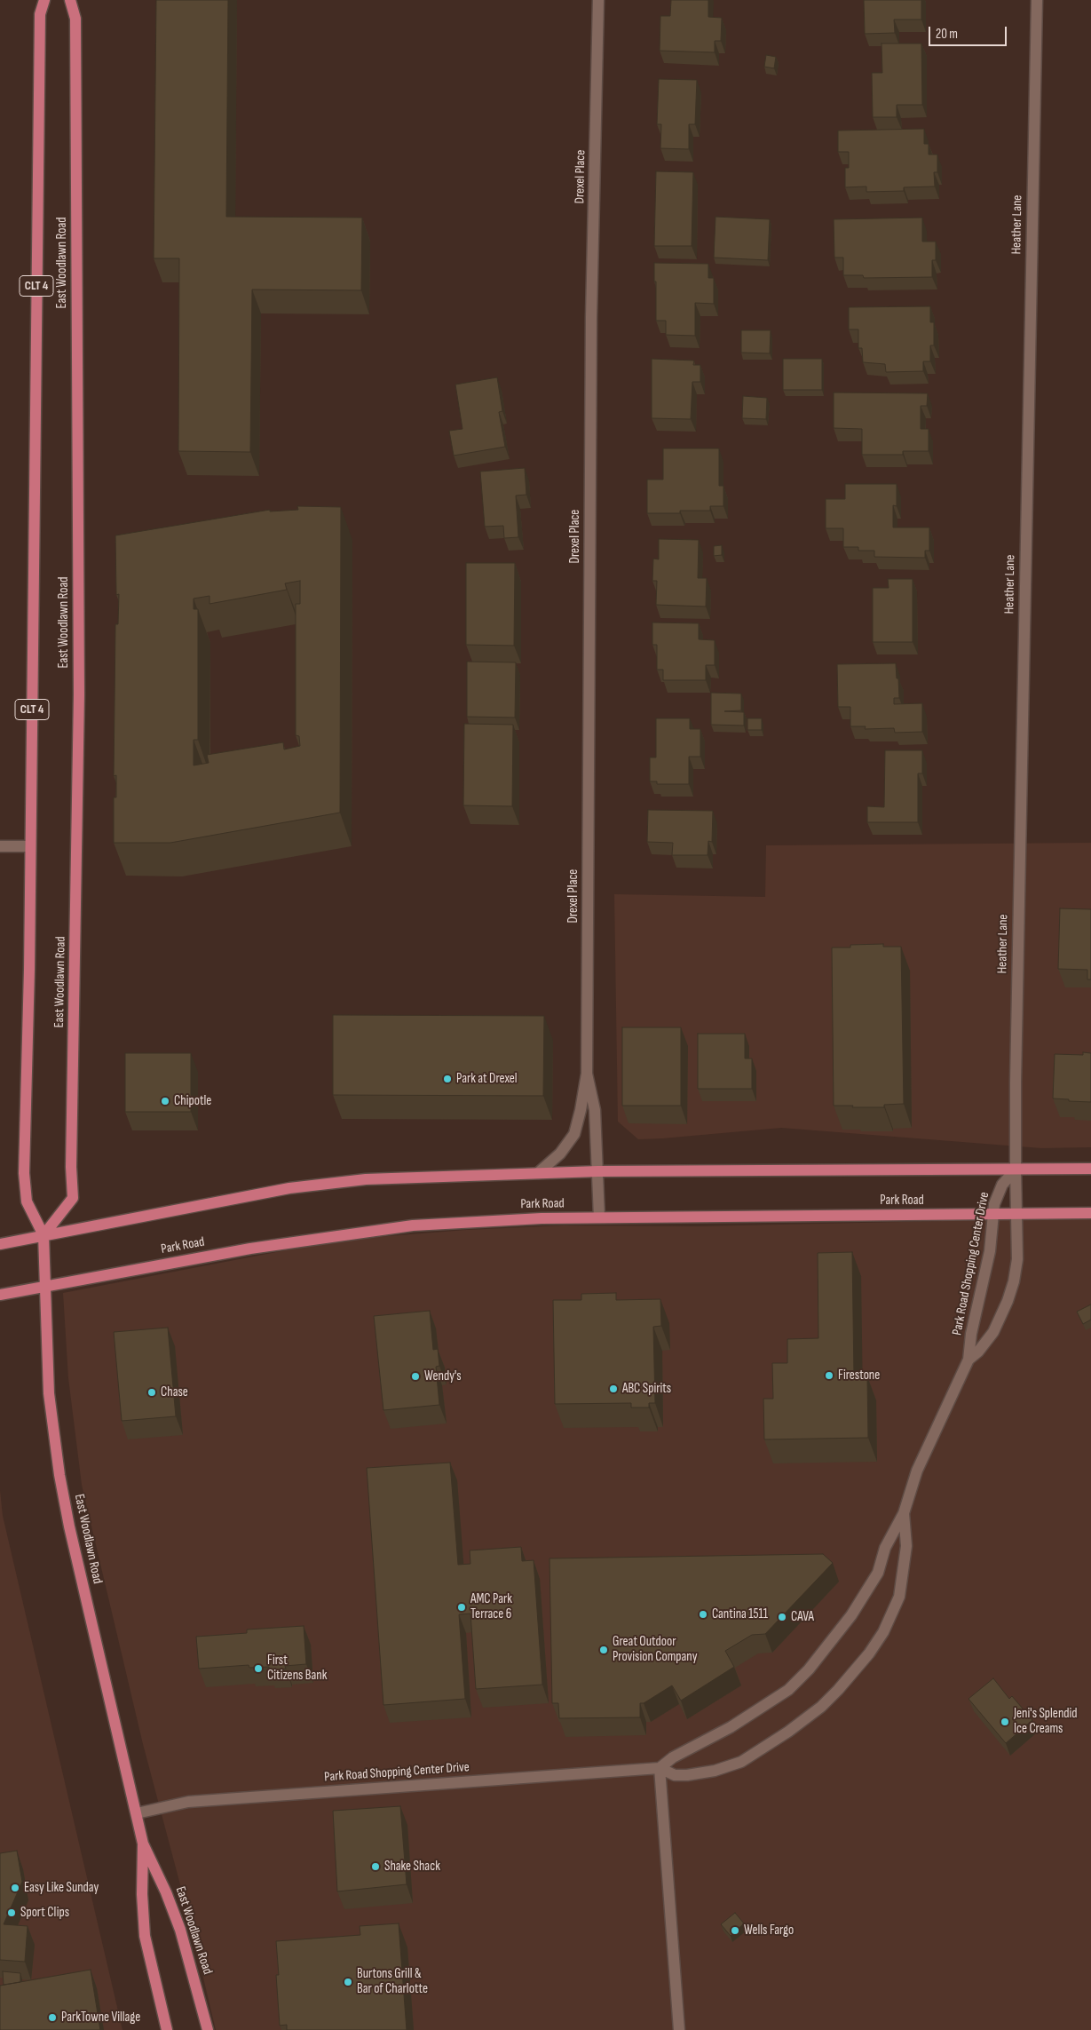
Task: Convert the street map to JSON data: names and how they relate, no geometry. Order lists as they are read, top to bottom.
{
  "streets": {
    "main road": ["East Woodlawn Road", "CLT 4", "Park Road"],
    "street": ["Drexel Place", "Heather Lane", "Park Road Shopping Center Drive"]
  },
  "crossings": [
    ["Drexel Place", "Park Road"],
    ["Heather Lane", "Park Road Shopping Center Drive"],
    ["East Woodlawn Road", "Park Road"],
    ["East Woodlawn Road", "Park Road Shopping Center Drive"],
    ["Park Road", "Park Road Shopping Center Drive"]
  ],
  "places": [
    "Park at Drexel",
    "Chipotle",
    "Firestone",
    "Wendy's",
    "ABC Spirits",
    "Chase",
    "AMC Park Terrace 6",
    "Cantina 1511",
    "CAVA",
    "Great Outdoor Provision Company",
    "First Citizens Bank",
    "Jeni's Splendid Ice Creams",
    "Shake Shack",
    "Easy Like Sunday",
    "Sport Clips",
    "Wells Fargo",
    "Burtons Grill & Bar of Charlotte",
    "ParkTowne Village"
  ],
  "scale_bar": "20 m"
}
